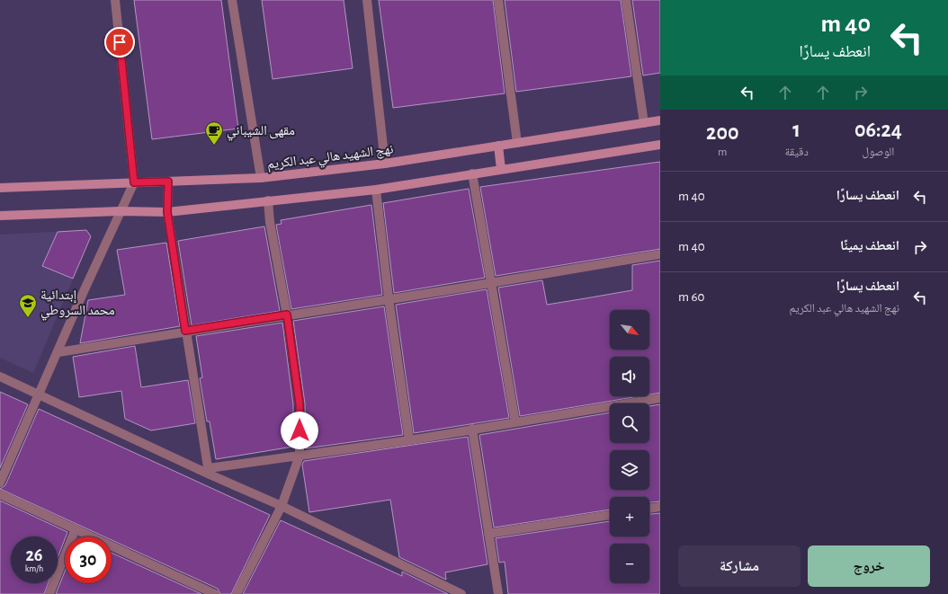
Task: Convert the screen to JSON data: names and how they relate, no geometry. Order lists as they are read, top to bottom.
{
  "streets": {
    "main road": ["نهج الشهيد هالي عبد الكريم"]
  },
  "places": {
    "cafe": ["مقهى الشيباني"],
    "school or university": ["إبتدائية محمد السروطي"]
  },
  "north": "bottom right",
  "page": {
    "turn": ["40 m", "انعطف يسارًا"],
    "eta": [
      "06:24",
      "الوصول",
      "1",
      "دقيقة",
      "200",
      "m"
    ],
    "list": [
      {
        "name": "انعطف يسارًا",
        "value": "40 m"
      },
      {
        "name": "انعطف يمينًا",
        "value": "40 m"
      },
      {
        "name": "انعطف يسارًا",
        "note": "نهج الشهيد هالي عبد الكريم",
        "value": "60 m"
      }
    ],
    "map_buttons": ["+", "−"],
    "speed": "26 km/h",
    "limit": "30",
    "buttons": ["خروج", "مشاركة"]
  }
}
